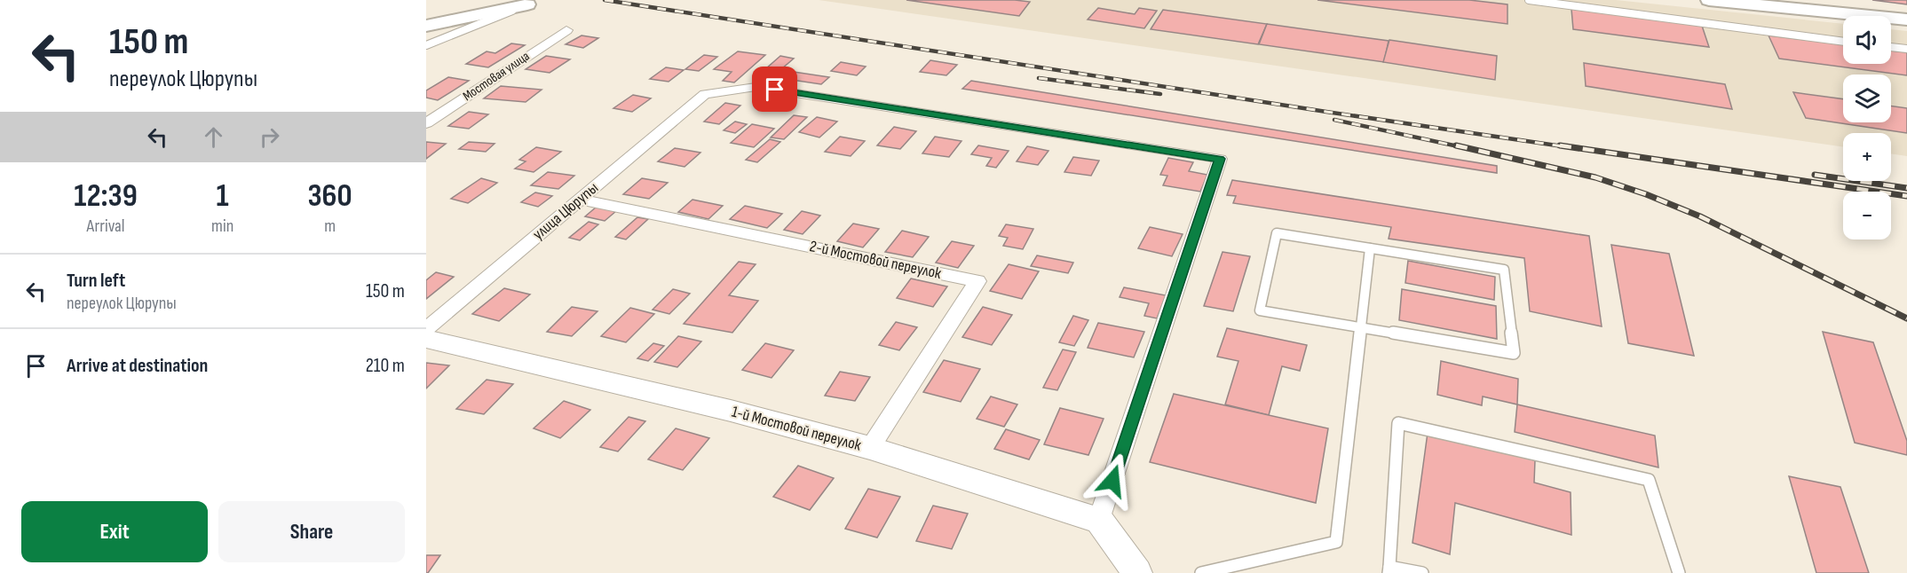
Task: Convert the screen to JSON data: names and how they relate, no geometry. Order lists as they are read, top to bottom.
{
  "streets": {
    "street": [
      "Мостовая улица",
      "улица Цюрупы",
      "2-й Мостовой переулок",
      "1-й Мостовой переулок"
    ]
  },
  "crossings": [
    ["улица Цюрупы", "2-й Мостовой переулок"],
    ["улица Цюрупы", "1-й Мостовой переулок"],
    ["2-й Мостовой переулок", "1-й Мостовой переулок"]
  ],
  "page": {
    "turn": ["150 m", "переулок Цюрупы"],
    "map_buttons": ["+", "−"],
    "eta": [
      "12:39",
      "Arrival",
      "1",
      "min",
      "360",
      "m"
    ],
    "list": [
      {
        "name": "Turn left",
        "note": "переулок Цюрупы",
        "value": "150 m"
      },
      {
        "name": "Arrive at destination",
        "value": "210 m"
      }
    ],
    "buttons": ["Exit", "Share"]
  }
}
